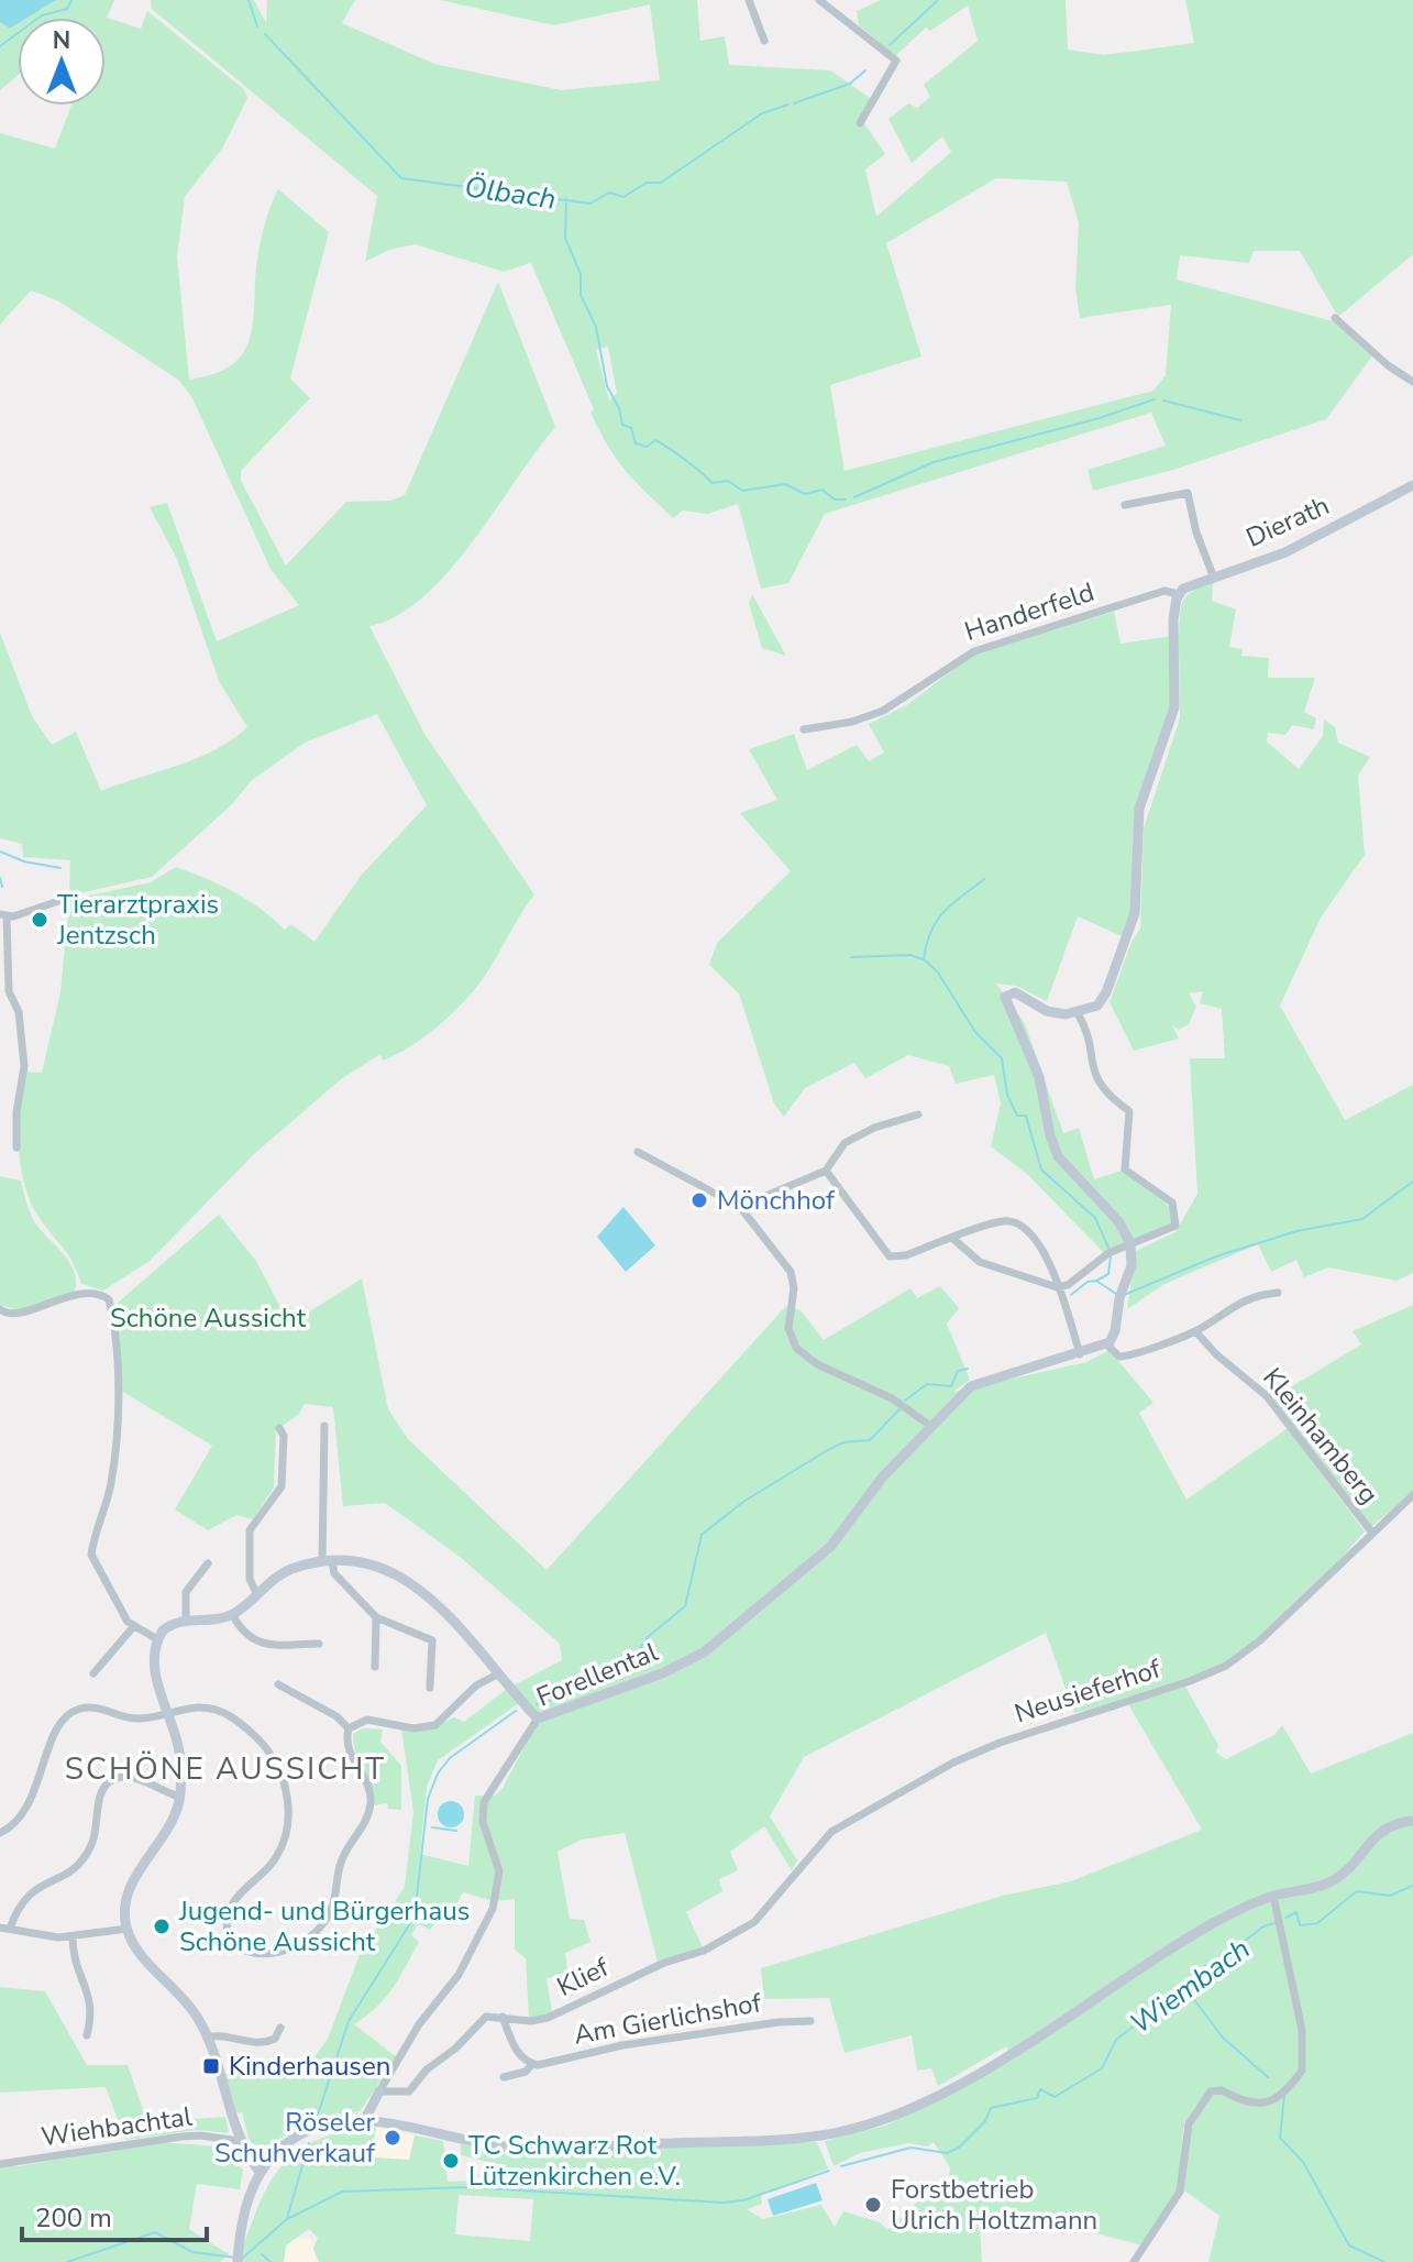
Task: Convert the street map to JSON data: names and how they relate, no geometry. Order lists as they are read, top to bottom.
{
  "streets": {
    "street": [
      "Dierath",
      "Handerfeld",
      "Kleinhamberg",
      "Forellental",
      "Neusieferhof",
      "Klief",
      "Am Gierlichshof",
      "Wiehbachtal"
    ]
  },
  "crossings": [
    ["Dierath", "Handerfeld"],
    ["Kleinhamberg", "Neusieferhof"],
    ["Forellental", "Klief"],
    ["Neusieferhof", "Klief"]
  ],
  "districts": ["SCHÖNE AUSSICHT"],
  "water": ["Ölbach", "Wiembach"],
  "parks": ["Schöne Aussicht"],
  "places": {
    "other": [
      "Tierarztpraxis Jentzsch",
      "Mönchhof",
      "Jugend- und Bürgerhaus Schöne Aussicht",
      "Röseler Schuhverkauf",
      "TC Schwarz Rot Lützenkirchen e.V.",
      "Forstbetrieb Ulrich Holtzmann"
    ],
    "transit": ["Kinderhausen"]
  },
  "scale_bar": "200 m",
  "north": "top"
}
